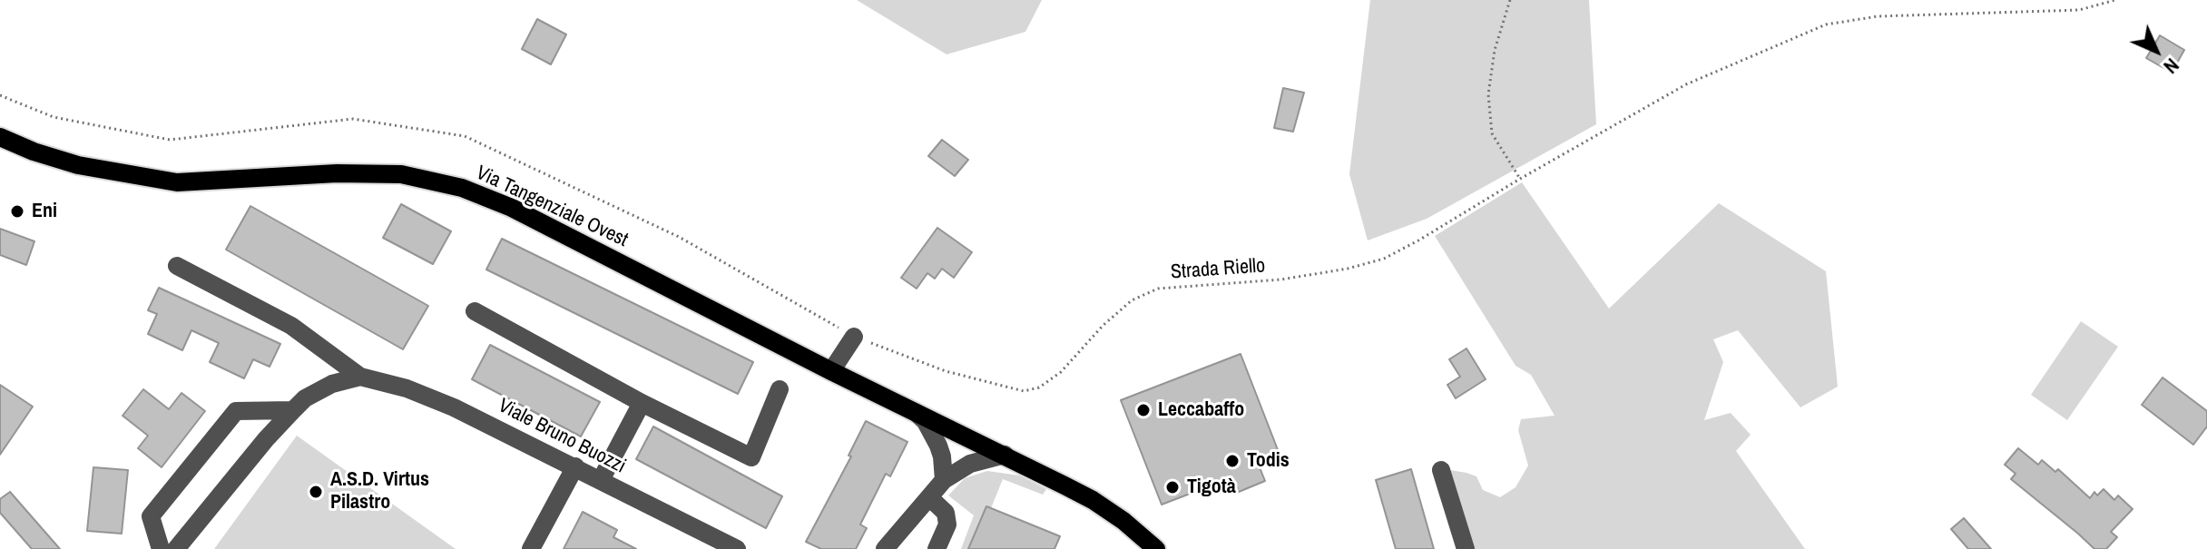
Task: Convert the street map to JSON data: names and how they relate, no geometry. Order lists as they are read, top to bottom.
{
  "streets": {
    "main road": ["Via Tangenziale Ovest"],
    "street": ["Viale Bruno Buozzi"],
    "path": ["Strada Riello"]
  },
  "places": [
    "Eni",
    "Leccabaffo",
    "Todis",
    "Tigotà",
    "A.S.D. Virtus Pilastro"
  ],
  "north": "bottom right"
}
